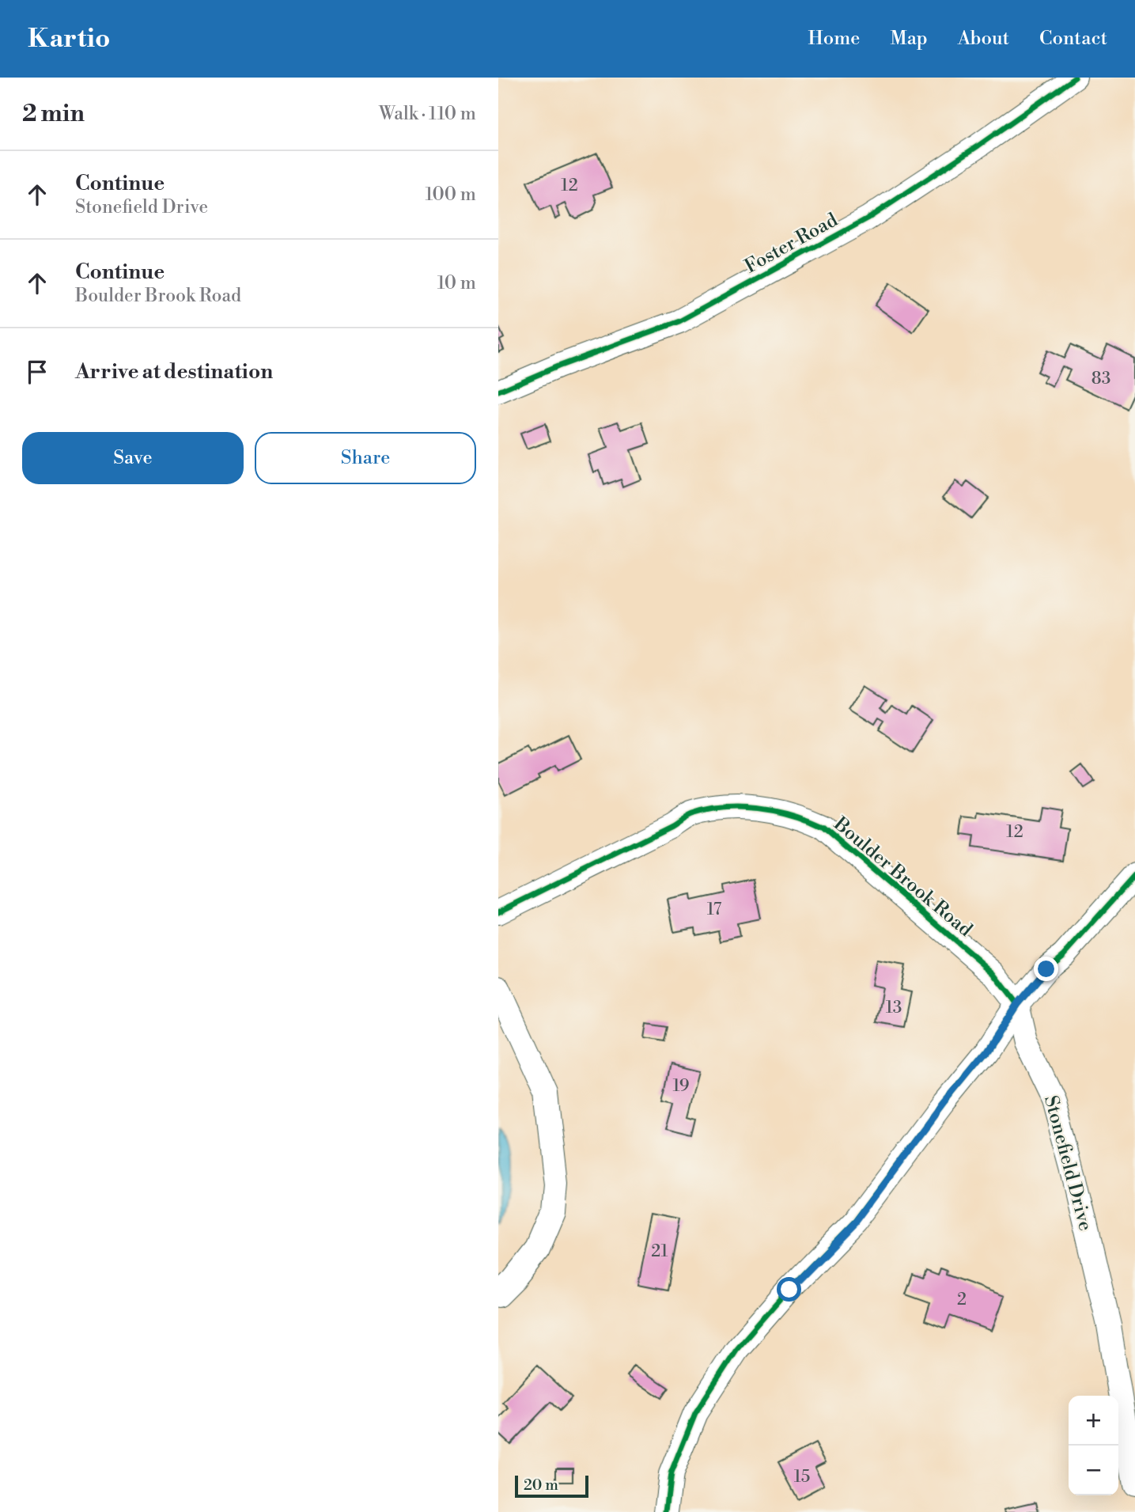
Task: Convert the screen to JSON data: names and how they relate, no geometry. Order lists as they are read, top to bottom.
{
  "streets": {
    "street": ["Foster Road", "Boulder Brook Road", "Stonefield Drive"]
  },
  "crossings": [
    ["Boulder Brook Road", "Stonefield Drive"]
  ],
  "house_numbers": [
    "12",
    "83",
    "12",
    "17",
    "13",
    "19",
    "21",
    "2",
    "15"
  ],
  "scale_bar": "20 m",
  "page": {
    "header": "Kartio",
    "nav": [
      "Home",
      "Map",
      "About",
      "Contact"
    ],
    "heading": ["2 min", "Walk · 110 m"],
    "list": [
      ["Continue", "Stonefield Drive", "100 m"],
      ["Continue", "Boulder Brook Road", "10 m"],
      "Arrive at destination"
    ],
    "buttons": ["Save", "Share"],
    "map_buttons": ["+", "−"],
    "scale": "20 m"
  }
}
